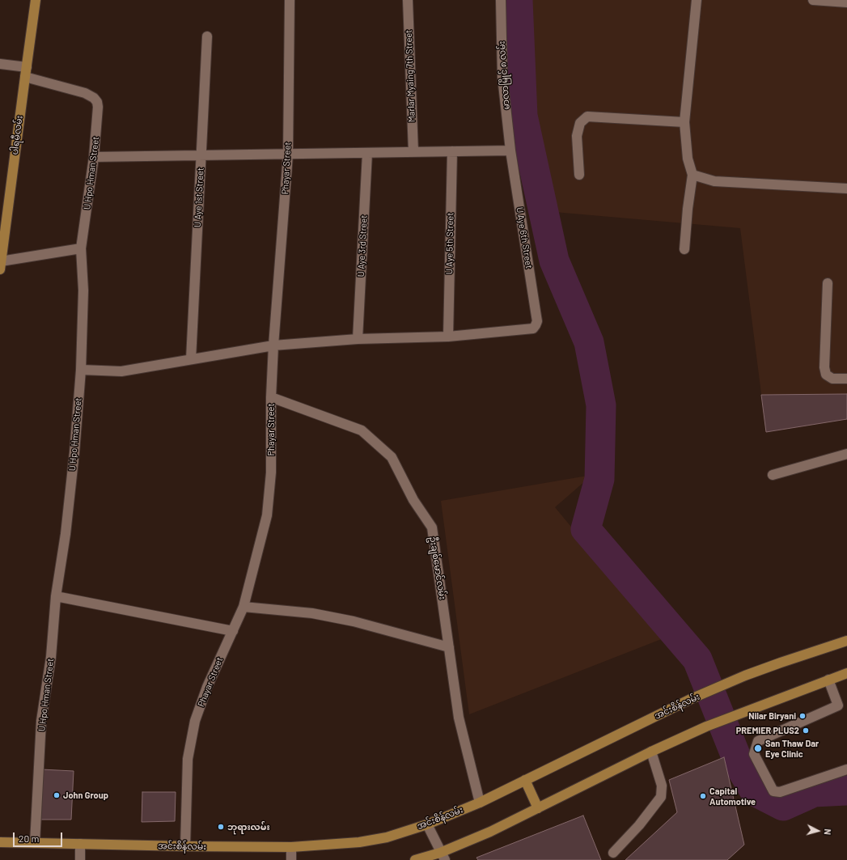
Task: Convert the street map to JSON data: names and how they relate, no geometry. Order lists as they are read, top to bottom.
{
  "streets": {
    "main road": ["ပါရမီလမ်း", "အင်းစိန်လမ်း"],
    "street": [
      "မာလာမြိုင် ၈ လမ်း",
      "Marlar Myaing 7th Street",
      "Phayar Street",
      "U Hpo Hman Street",
      "U Aye 1st Street",
      "U Aye 6th Street",
      "U Aye 5th Street",
      "U Aye 3rd Street",
      "ဦးချစ်မောင်လမ်း"
    ]
  },
  "crossings": [
    ["မာလာမြိုင် ၈ လမ်း", "U Aye 6th Street"],
    ["ပါရမီလမ်း", "U Hpo Hman Street"],
    ["Phayar Street", "ဦးချစ်မောင်လမ်း"],
    ["Phayar Street", "အင်းစိန်လမ်း"],
    ["U Hpo Hman Street", "အင်းစိန်လမ်း"],
    ["U Aye 6th Street", "U Aye 5th Street"],
    ["ဦးချစ်မောင်လမ်း", "အင်းစိန်လမ်း"]
  ],
  "places": [
    "Nilar Biryani",
    "PREMIER PLUS2",
    "San Thaw Dar Eye Clinic",
    "John Group",
    "Capital Automotive",
    "ဘုရားလမ်း"
  ],
  "scale_bar": "20 m",
  "north": "right"
}
